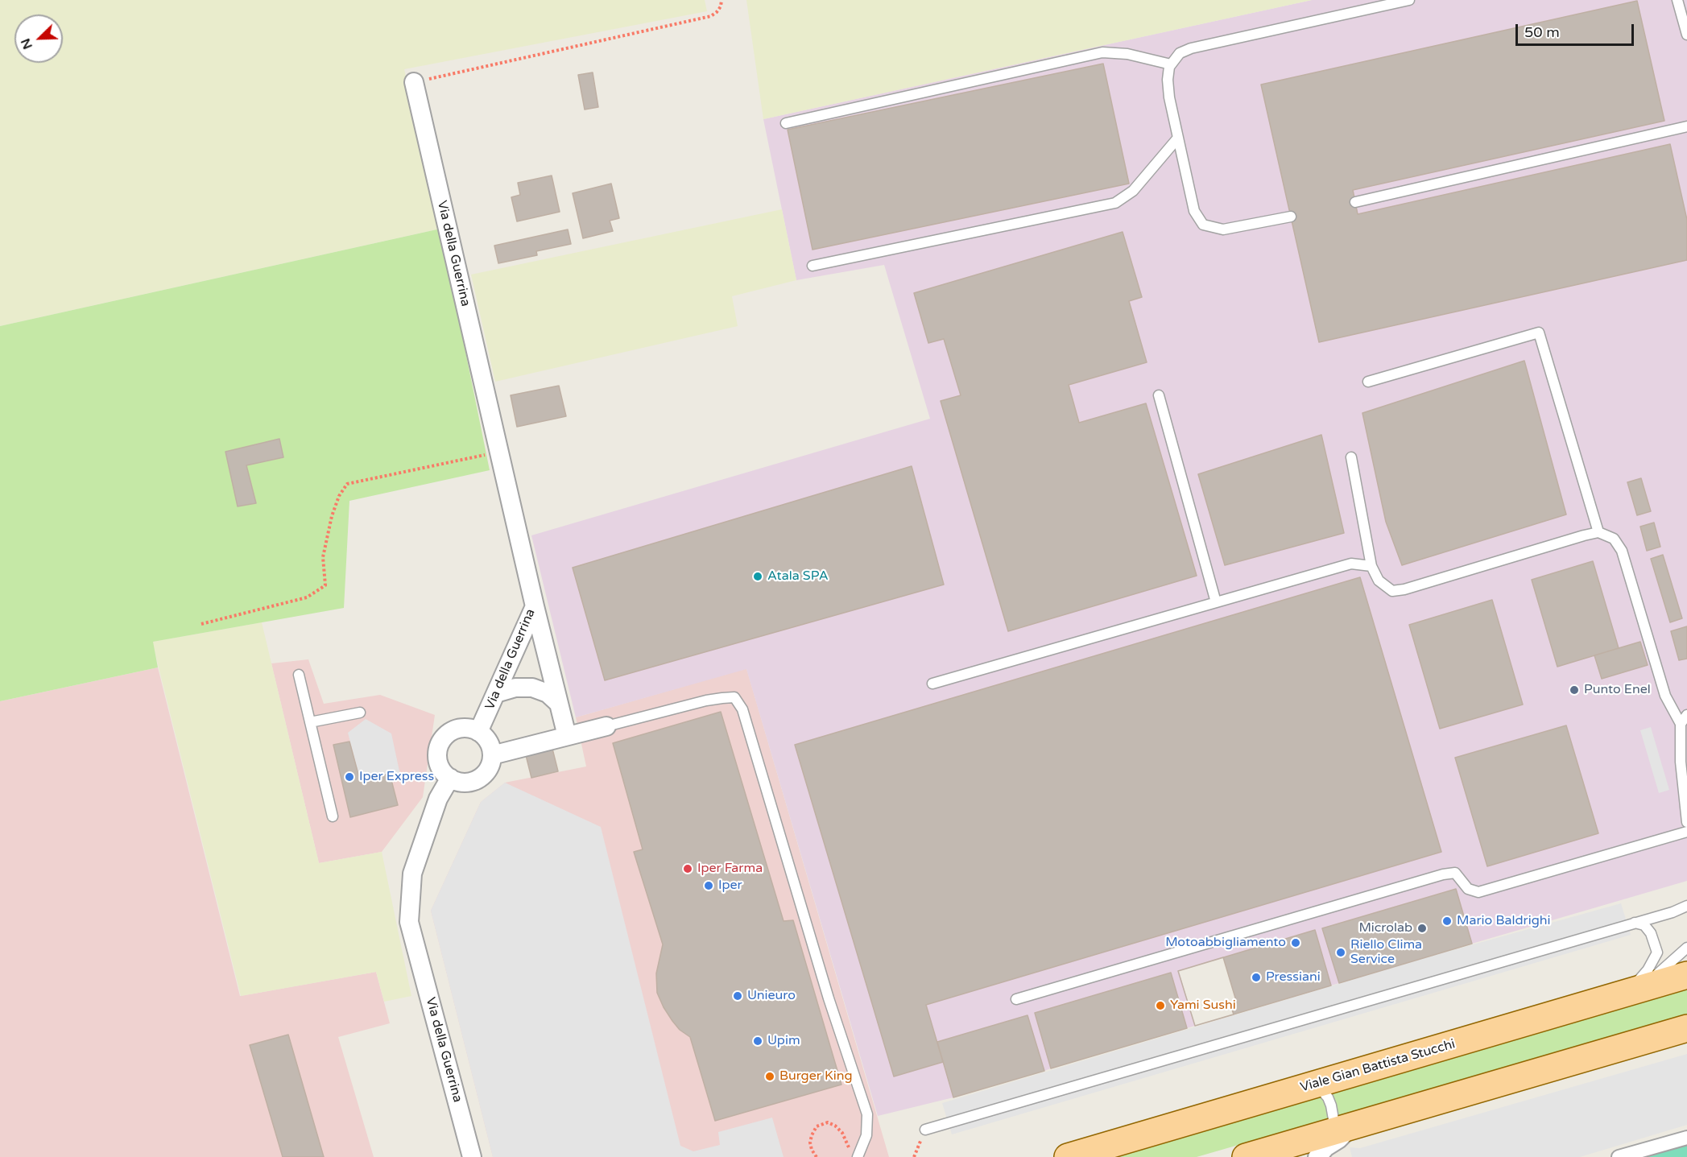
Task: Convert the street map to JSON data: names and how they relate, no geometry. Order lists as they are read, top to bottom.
{
  "streets": {
    "main road": ["Viale Gian Battista Stucchi"],
    "street": ["Via della Guerrina"]
  },
  "places": [
    "Atala SPA",
    "Punto Enel",
    "Iper Express",
    "Iper Farma",
    "Iper",
    "Mario Baldrighi",
    "Microlab",
    "Motoabbigliamento",
    "Riello Clima Service",
    "Pressiani",
    "Unieuro",
    "Yami Sushi",
    "Upim",
    "Burger King"
  ],
  "scale_bar": "50 m",
  "north": "bottom left"
}
